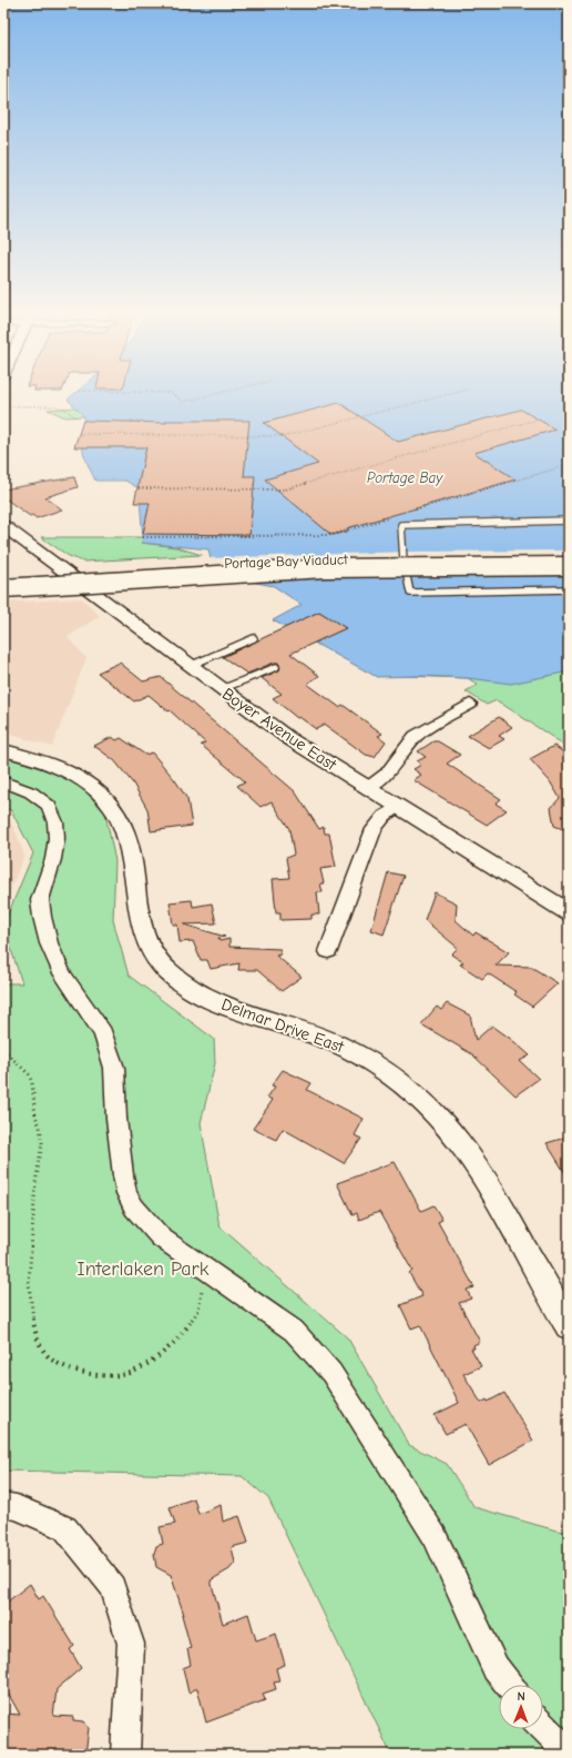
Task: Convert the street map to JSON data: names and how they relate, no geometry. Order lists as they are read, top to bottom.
{
  "streets": {
    "highway": ["Portage Bay Viaduct"],
    "street": ["Boyer Avenue East", "Delmar Drive East"]
  },
  "water": ["Portage Bay"],
  "parks": ["Interlaken Park"],
  "north": "top"
}
